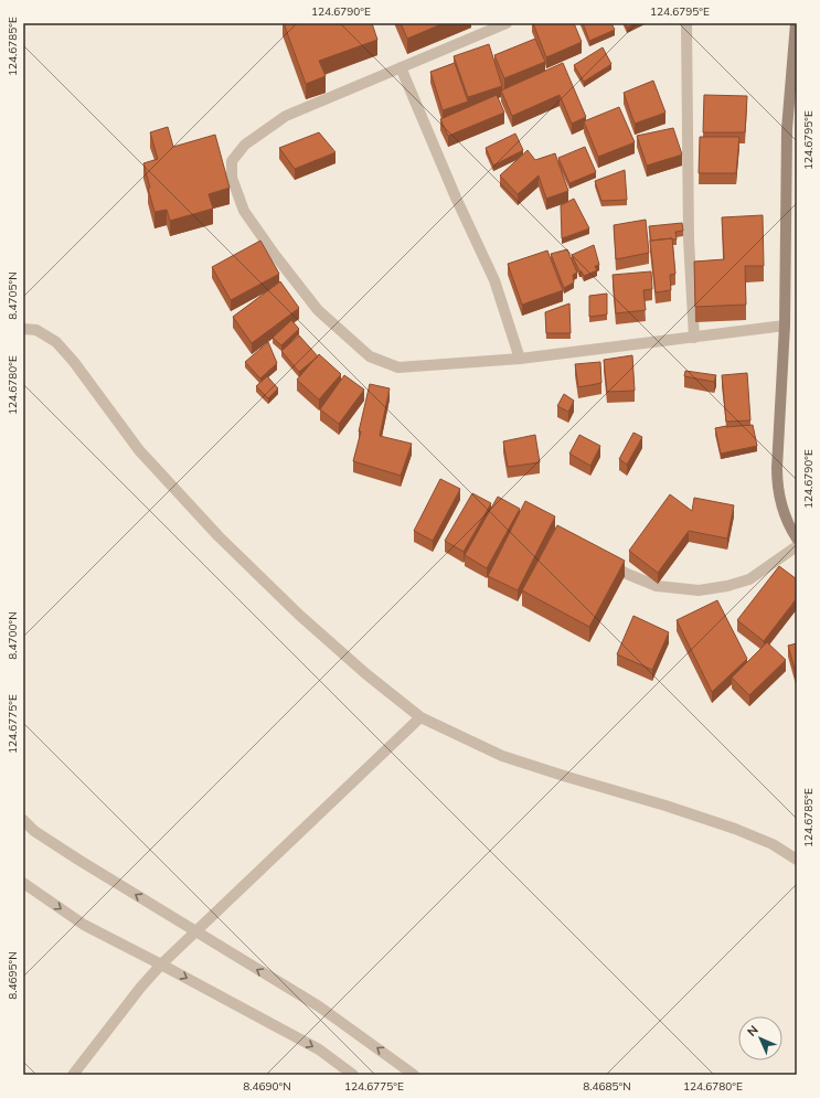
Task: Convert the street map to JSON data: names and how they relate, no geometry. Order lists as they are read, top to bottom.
{
  "north": "top left",
  "coordinates": [
    "124.6790°E",
    "124.6795°E",
    "124.6785°E",
    "8.4705°N",
    "124.6780°E",
    "8.4700°N",
    "124.6775°E",
    "8.4695°N",
    "8.4690°N",
    "8.4685°N"
  ]
}
